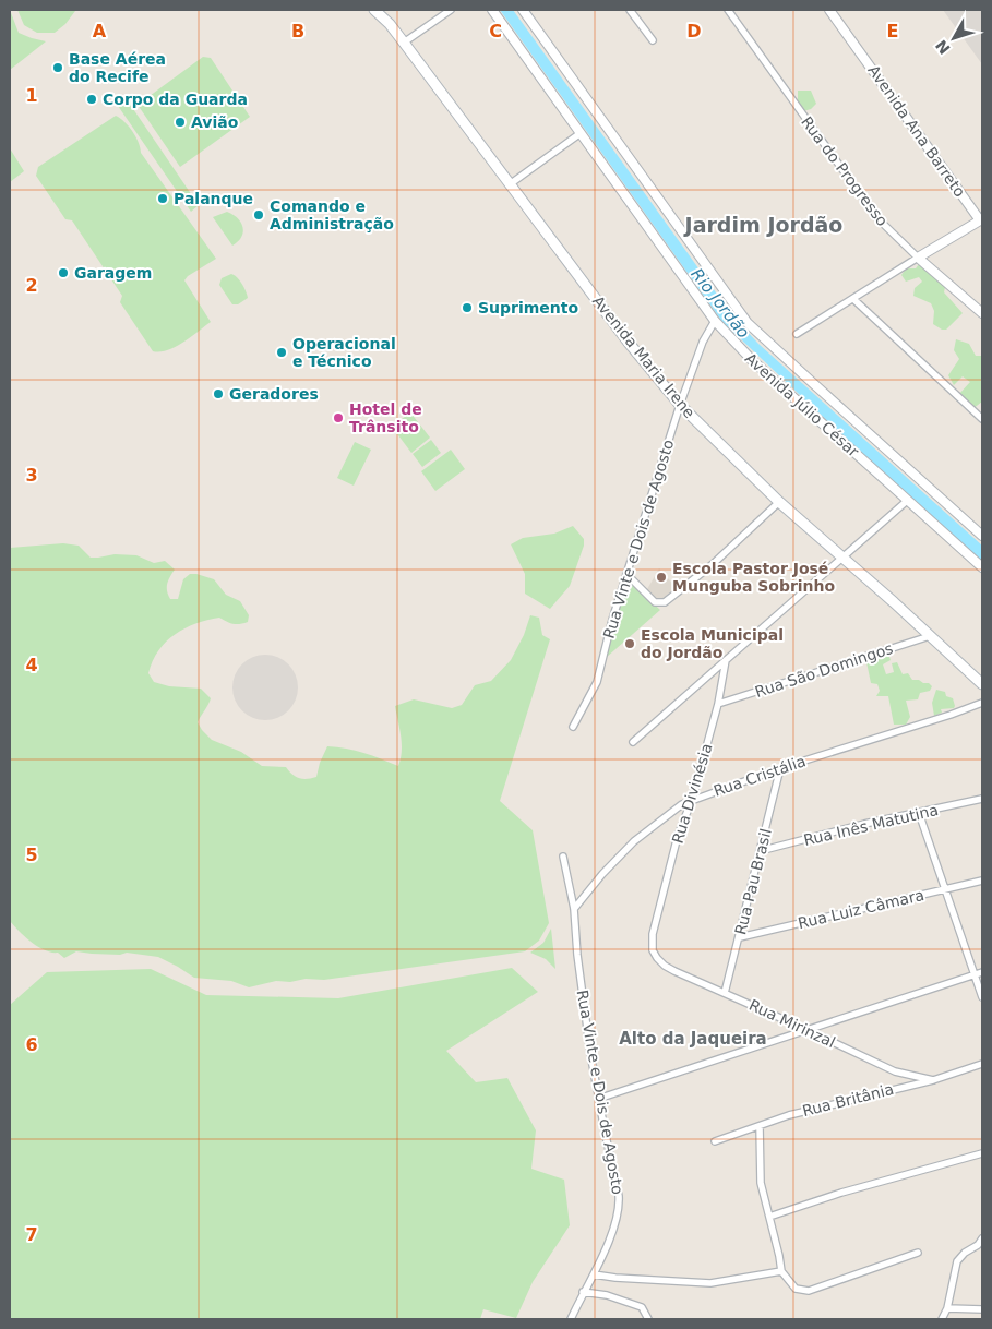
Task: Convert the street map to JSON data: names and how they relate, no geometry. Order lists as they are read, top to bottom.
{
  "streets": {
    "main road": ["Avenida Maria Irene"],
    "street": [
      "Avenida Ana Barreto",
      "Rua do Progresso",
      "Avenida Júlio César",
      "Rua Vinte e Dois de Agosto",
      "Rua São Domingos",
      "Rua Cristália",
      "Rua Divinésia",
      "Rua Inês Matutina",
      "Rua Pau Brasil",
      "Rua Luiz Câmara",
      "Rua Mirinzal",
      "Rua Britânia"
    ]
  },
  "crossings": [
    ["Avenida Ana Barreto", "Rua do Progresso"],
    ["Avenida Maria Irene", "Rua Vinte e Dois de Agosto"],
    ["Avenida Maria Irene", "Rua São Domingos"],
    ["Avenida Júlio César", "Rua Vinte e Dois de Agosto"],
    ["Rua Vinte e Dois de Agosto", "Rua Cristália"],
    ["Rua São Domingos", "Rua Divinésia"],
    ["Rua Cristália", "Rua Divinésia"],
    ["Rua Cristália", "Rua Pau Brasil"],
    ["Rua Divinésia", "Rua Mirinzal"],
    ["Rua Inês Matutina", "Rua Pau Brasil"],
    ["Rua Pau Brasil", "Rua Luiz Câmara"],
    ["Rua Pau Brasil", "Rua Mirinzal"],
    ["Rua Mirinzal", "Rua Britânia"]
  ],
  "districts": ["Jardim Jordão", "Alto da Jaqueira"],
  "water": ["Rio Jordão"],
  "places": [
    "Base Aérea do Recife",
    "Corpo da Guarda",
    "Avião",
    "Palanque",
    "Comando e Administração",
    "Garagem",
    "Suprimento",
    "Operacional e Técnico",
    "Geradores",
    "Hotel de Trânsito",
    "Escola Pastor José Munguba Sobrinho",
    "Escola Municipal do Jordão"
  ],
  "north": "bottom left",
  "grid": {
    "columns": [
      "A",
      "B",
      "C",
      "D",
      "E"
    ],
    "rows": [
      "1",
      "2",
      "3",
      "4",
      "5",
      "6",
      "7"
    ]
  }
}
